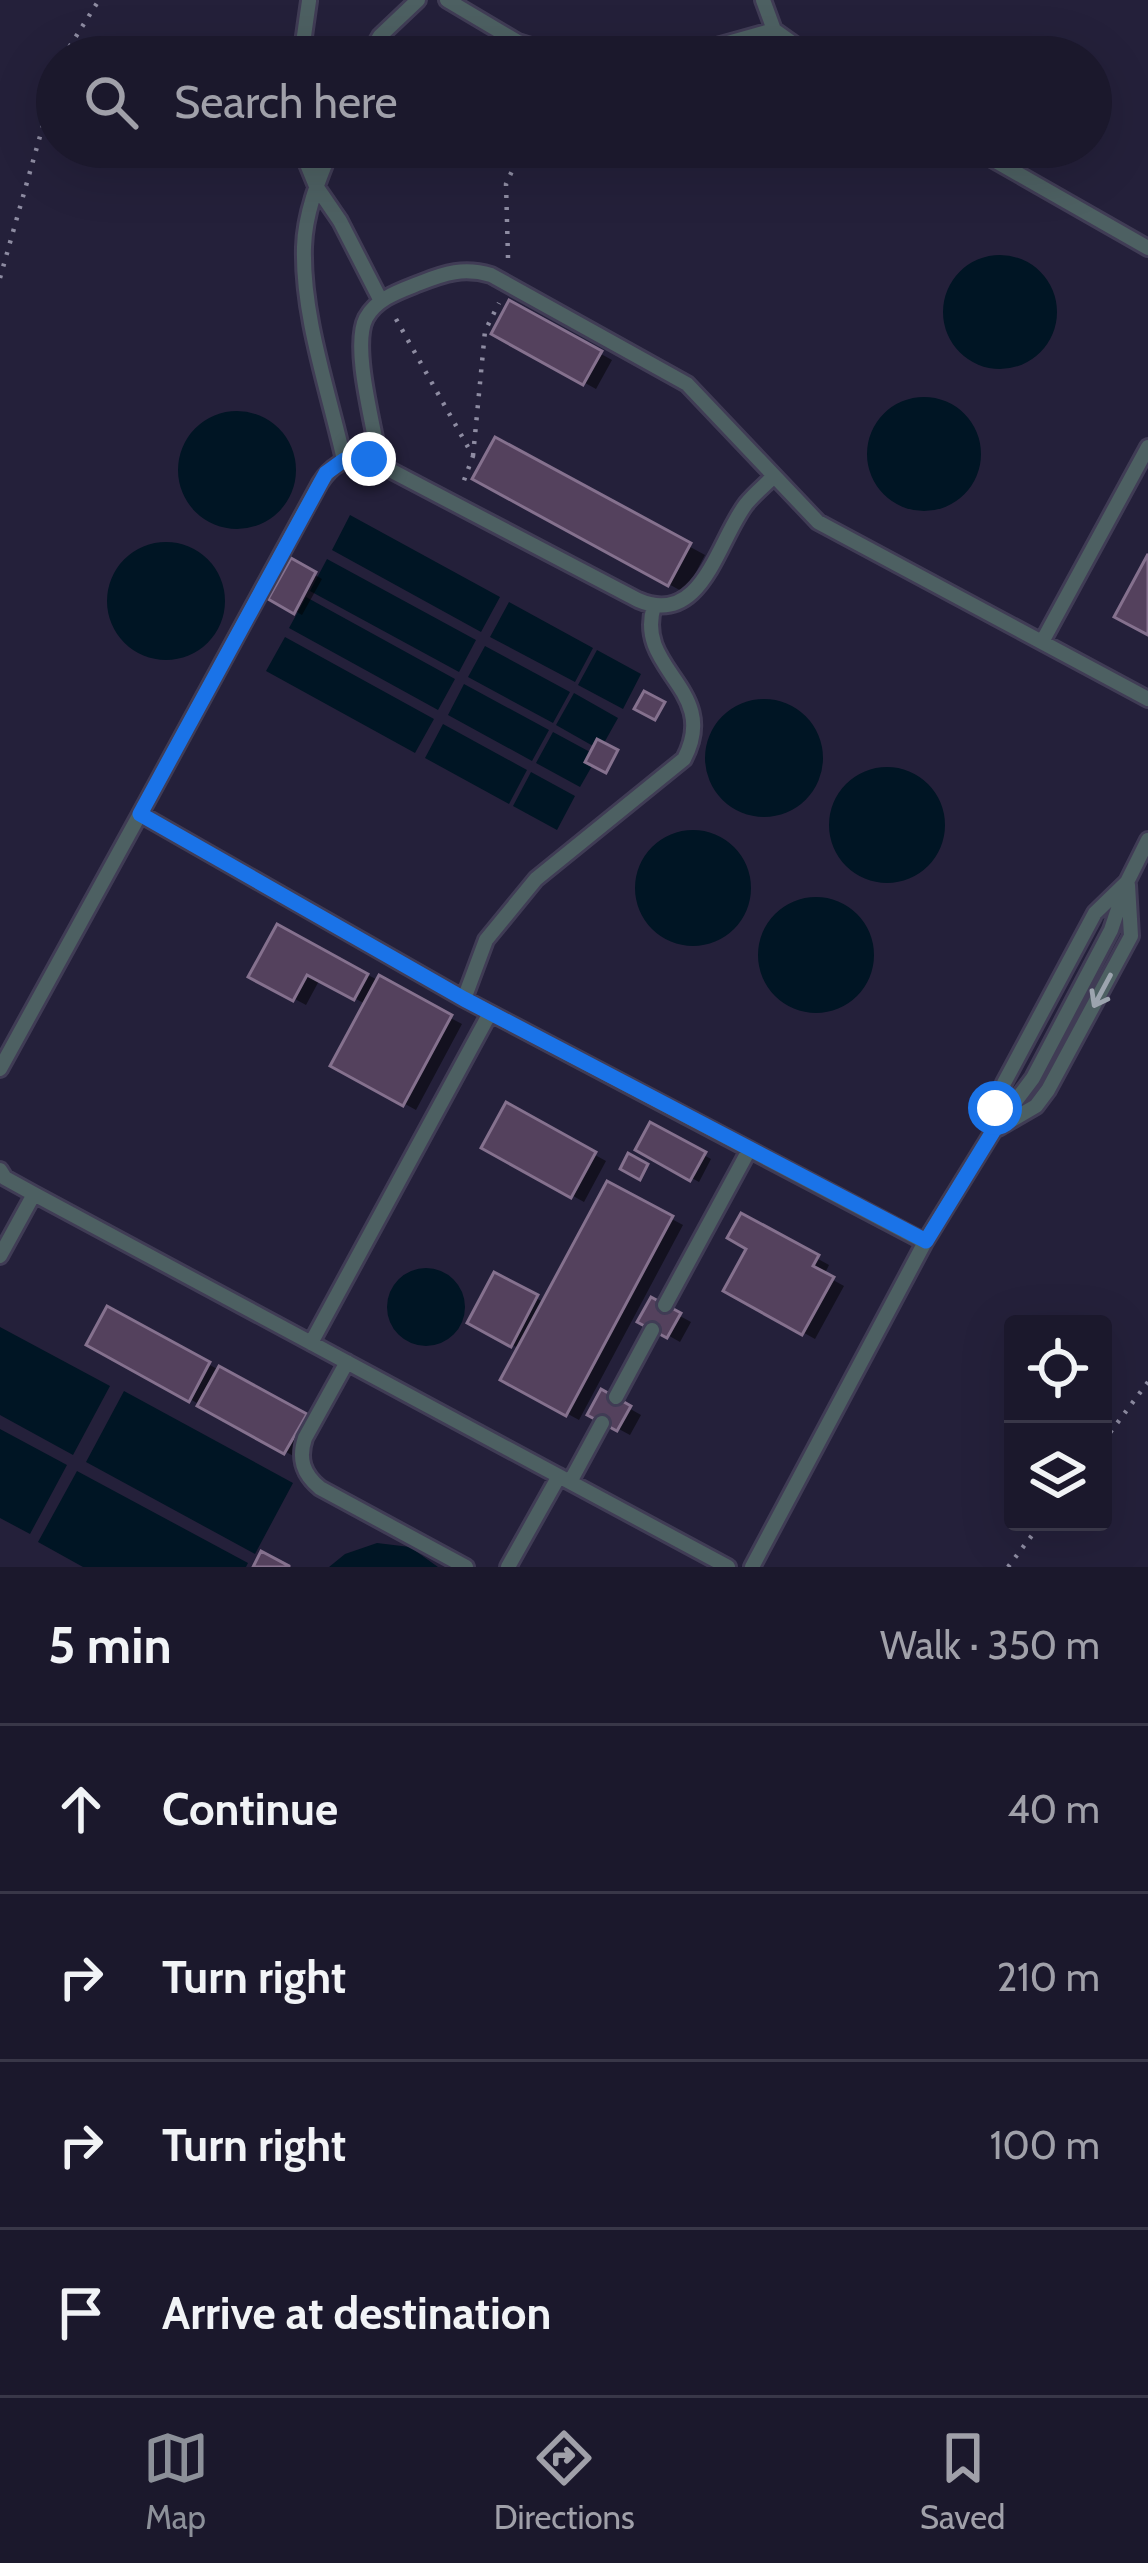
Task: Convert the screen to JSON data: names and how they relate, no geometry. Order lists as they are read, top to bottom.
{
  "page": {
    "search": "Search here",
    "heading": ["5 min", "Walk · 350 m"],
    "list": [
      ["Continue", "40 m"],
      ["Turn right", "210 m"],
      ["Turn right", "100 m"],
      "Arrive at destination"
    ],
    "nav": ["Map", "Directions", "Saved"]
  }
}
